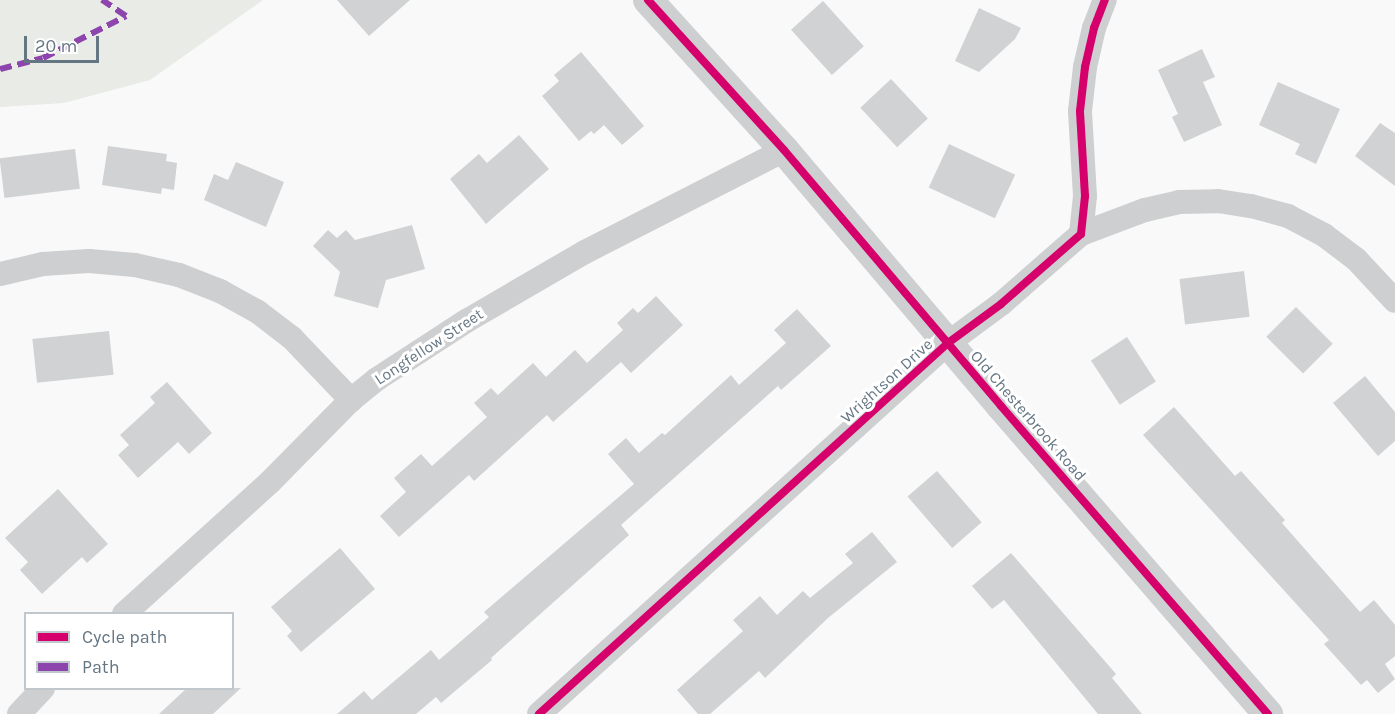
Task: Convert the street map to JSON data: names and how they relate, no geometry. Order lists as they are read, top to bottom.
{
  "streets": {
    "street": ["Longfellow Street", "Wrightson Drive", "Old Chesterbrook Road"]
  },
  "crossings": [
    ["Longfellow Street", "Old Chesterbrook Road"],
    ["Wrightson Drive", "Old Chesterbrook Road"]
  ],
  "legend": ["Cycle path", "Path"],
  "scale_bar": "20 m"
}
